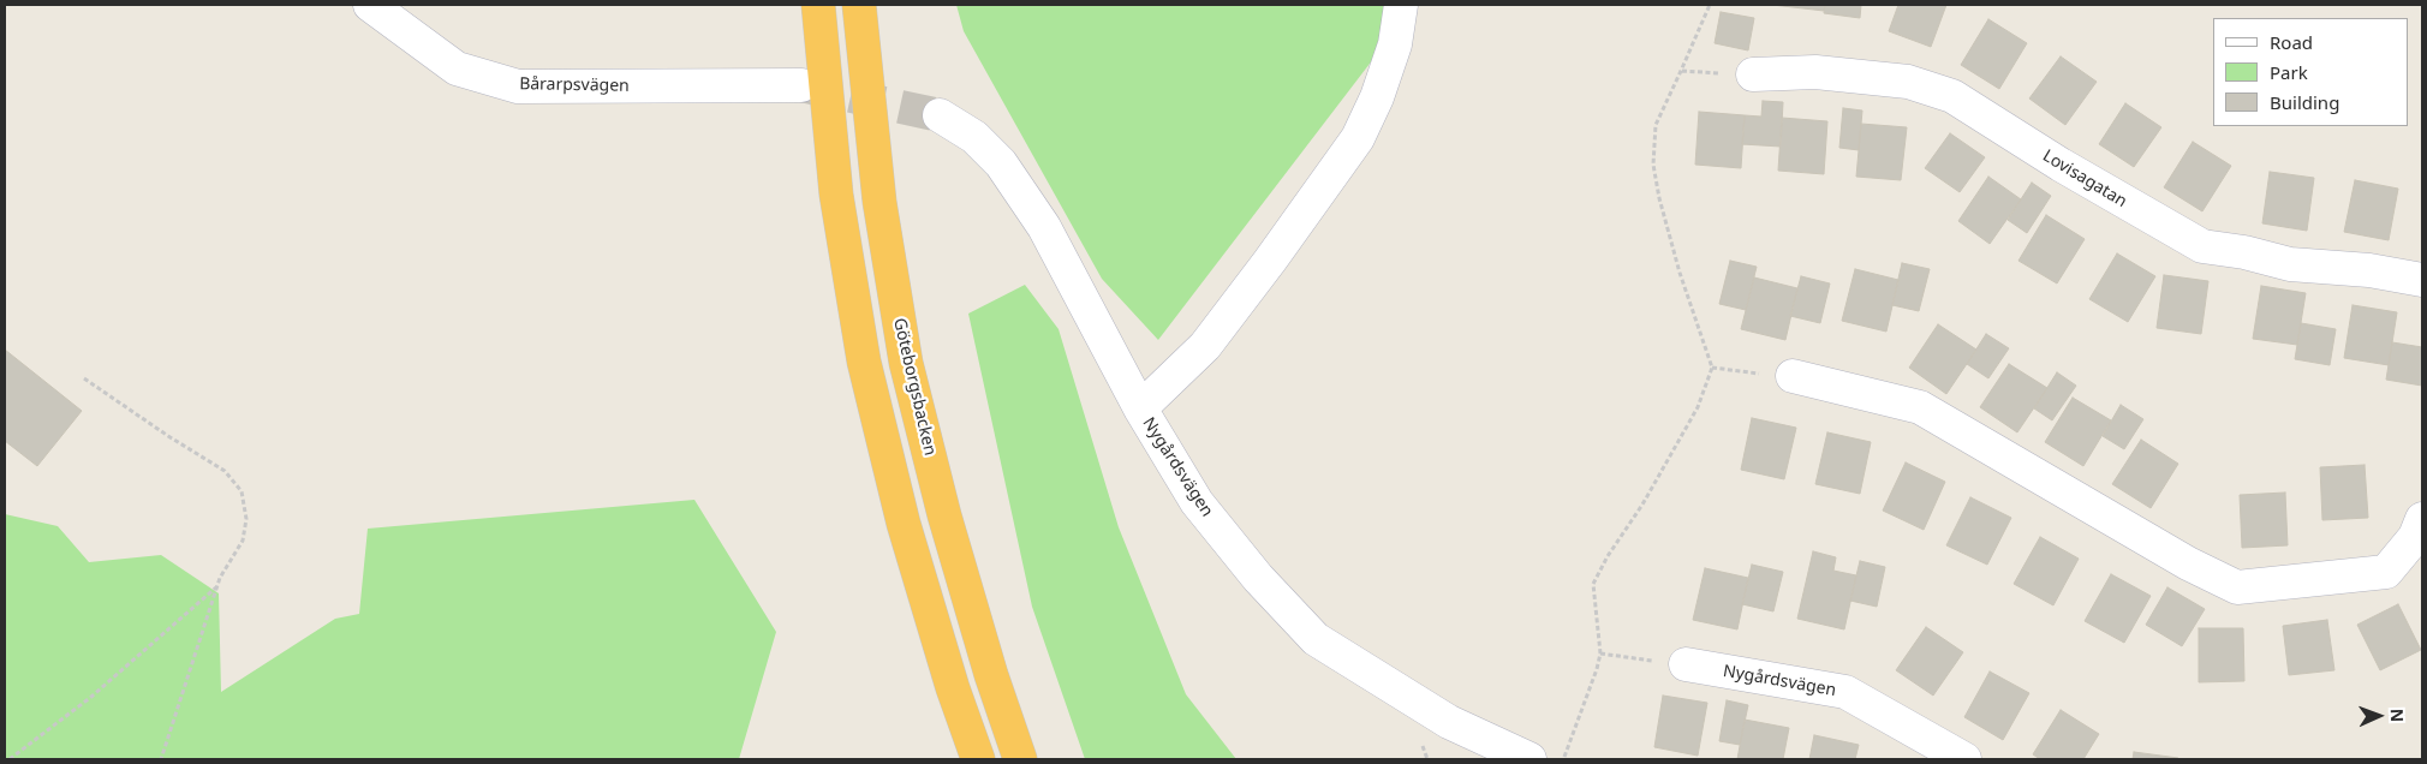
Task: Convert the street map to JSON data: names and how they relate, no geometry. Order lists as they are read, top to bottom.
{
  "streets": {
    "highway": ["Göteborgsbacken"],
    "street": ["Bårarpsvägen", "Lovisagatan", "Nygårdsvägen"]
  },
  "legend": ["Road", "Park", "Building"],
  "north": "right"
}
